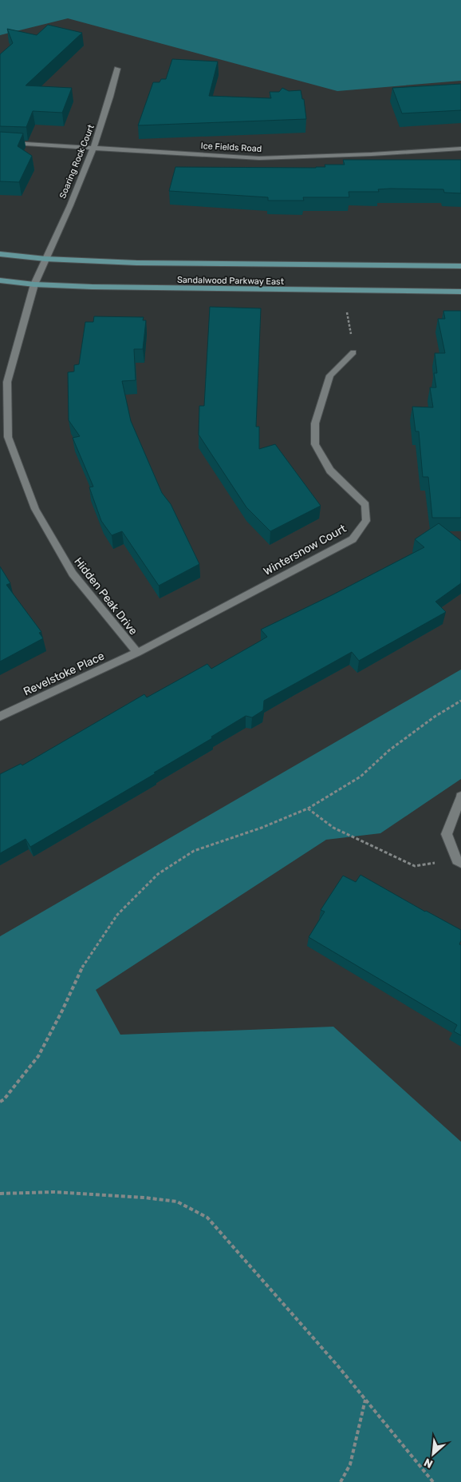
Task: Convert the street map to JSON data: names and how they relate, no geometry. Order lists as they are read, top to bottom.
{
  "streets": {
    "main road": ["Sandalwood Parkway East"],
    "street": [
      "Ice Fields Road",
      "Soaring Rock Court",
      "Wintersnow Court",
      "Hidden Peak Drive",
      "Revelstoke Place"
    ]
  },
  "crossings": [
    ["Ice Fields Road", "Soaring Rock Court"],
    ["Soaring Rock Court", "Sandalwood Parkway East"],
    ["Soaring Rock Court", "Hidden Peak Drive"],
    ["Sandalwood Parkway East", "Hidden Peak Drive"],
    ["Wintersnow Court", "Hidden Peak Drive"],
    ["Wintersnow Court", "Revelstoke Place"],
    ["Hidden Peak Drive", "Revelstoke Place"]
  ],
  "north": "bottom left"
}
